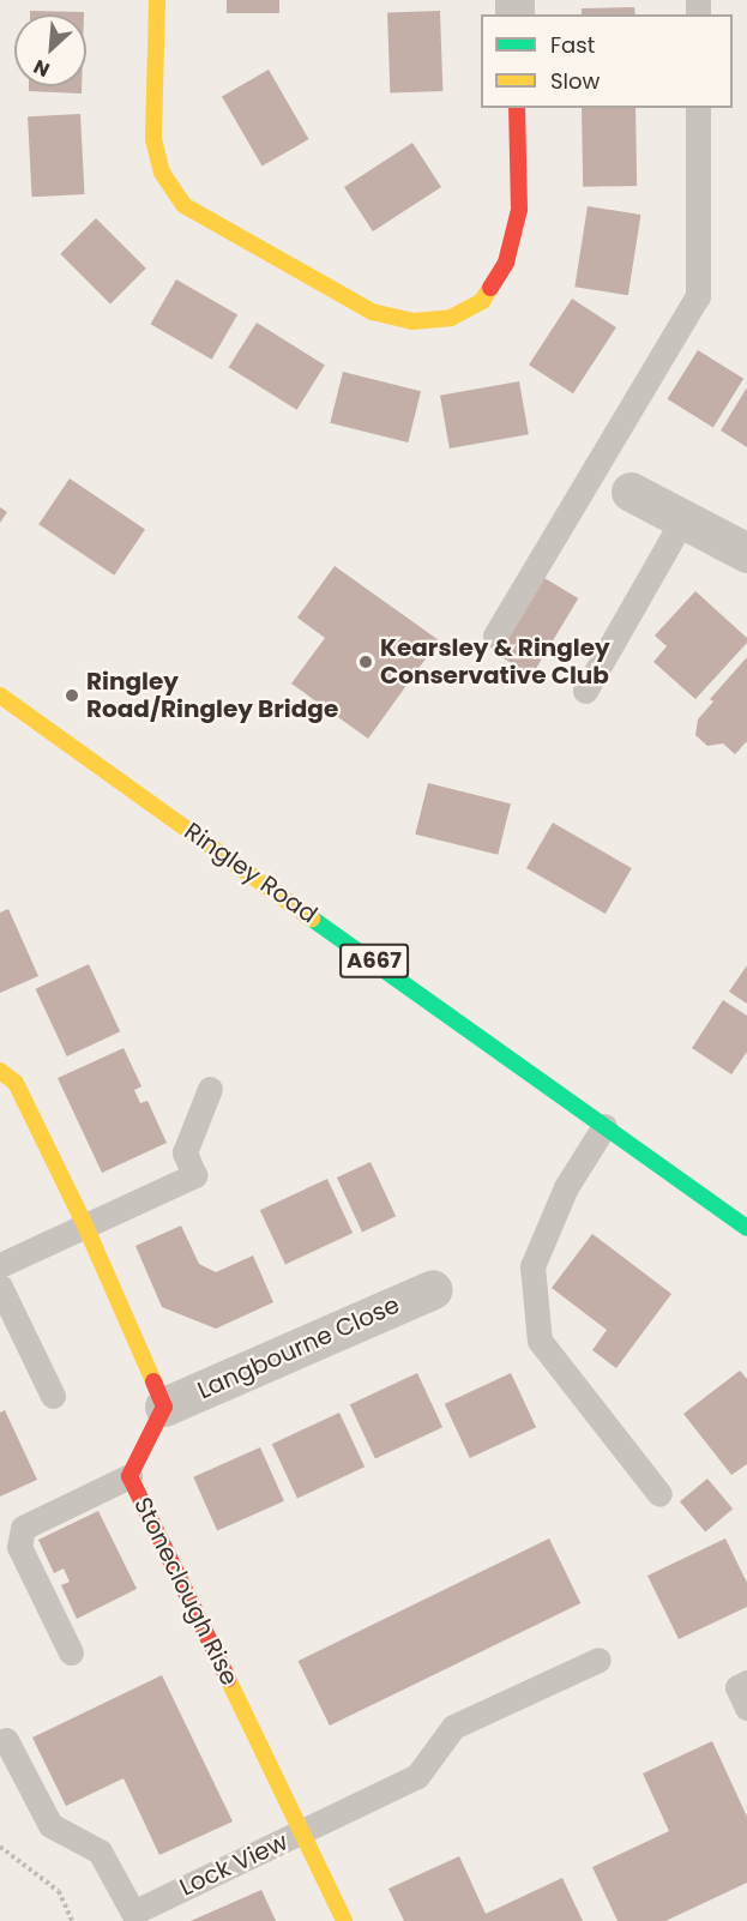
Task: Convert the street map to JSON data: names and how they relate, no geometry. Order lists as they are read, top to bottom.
{
  "streets": {
    "street": [
      "Ringley Road",
      "A667",
      "Langbourne Close",
      "Stoneclough Rise"
    ],
    "lane": ["Lock View"]
  },
  "crossings": [
    ["Langbourne Close", "Stoneclough Rise"],
    ["Stoneclough Rise", "Lock View"]
  ],
  "places": ["Kearsley & Ringley Conservative Club", "Ringley Road/Ringley Bridge"],
  "legend": ["Fast", "Slow"],
  "north": "bottom left"
}
